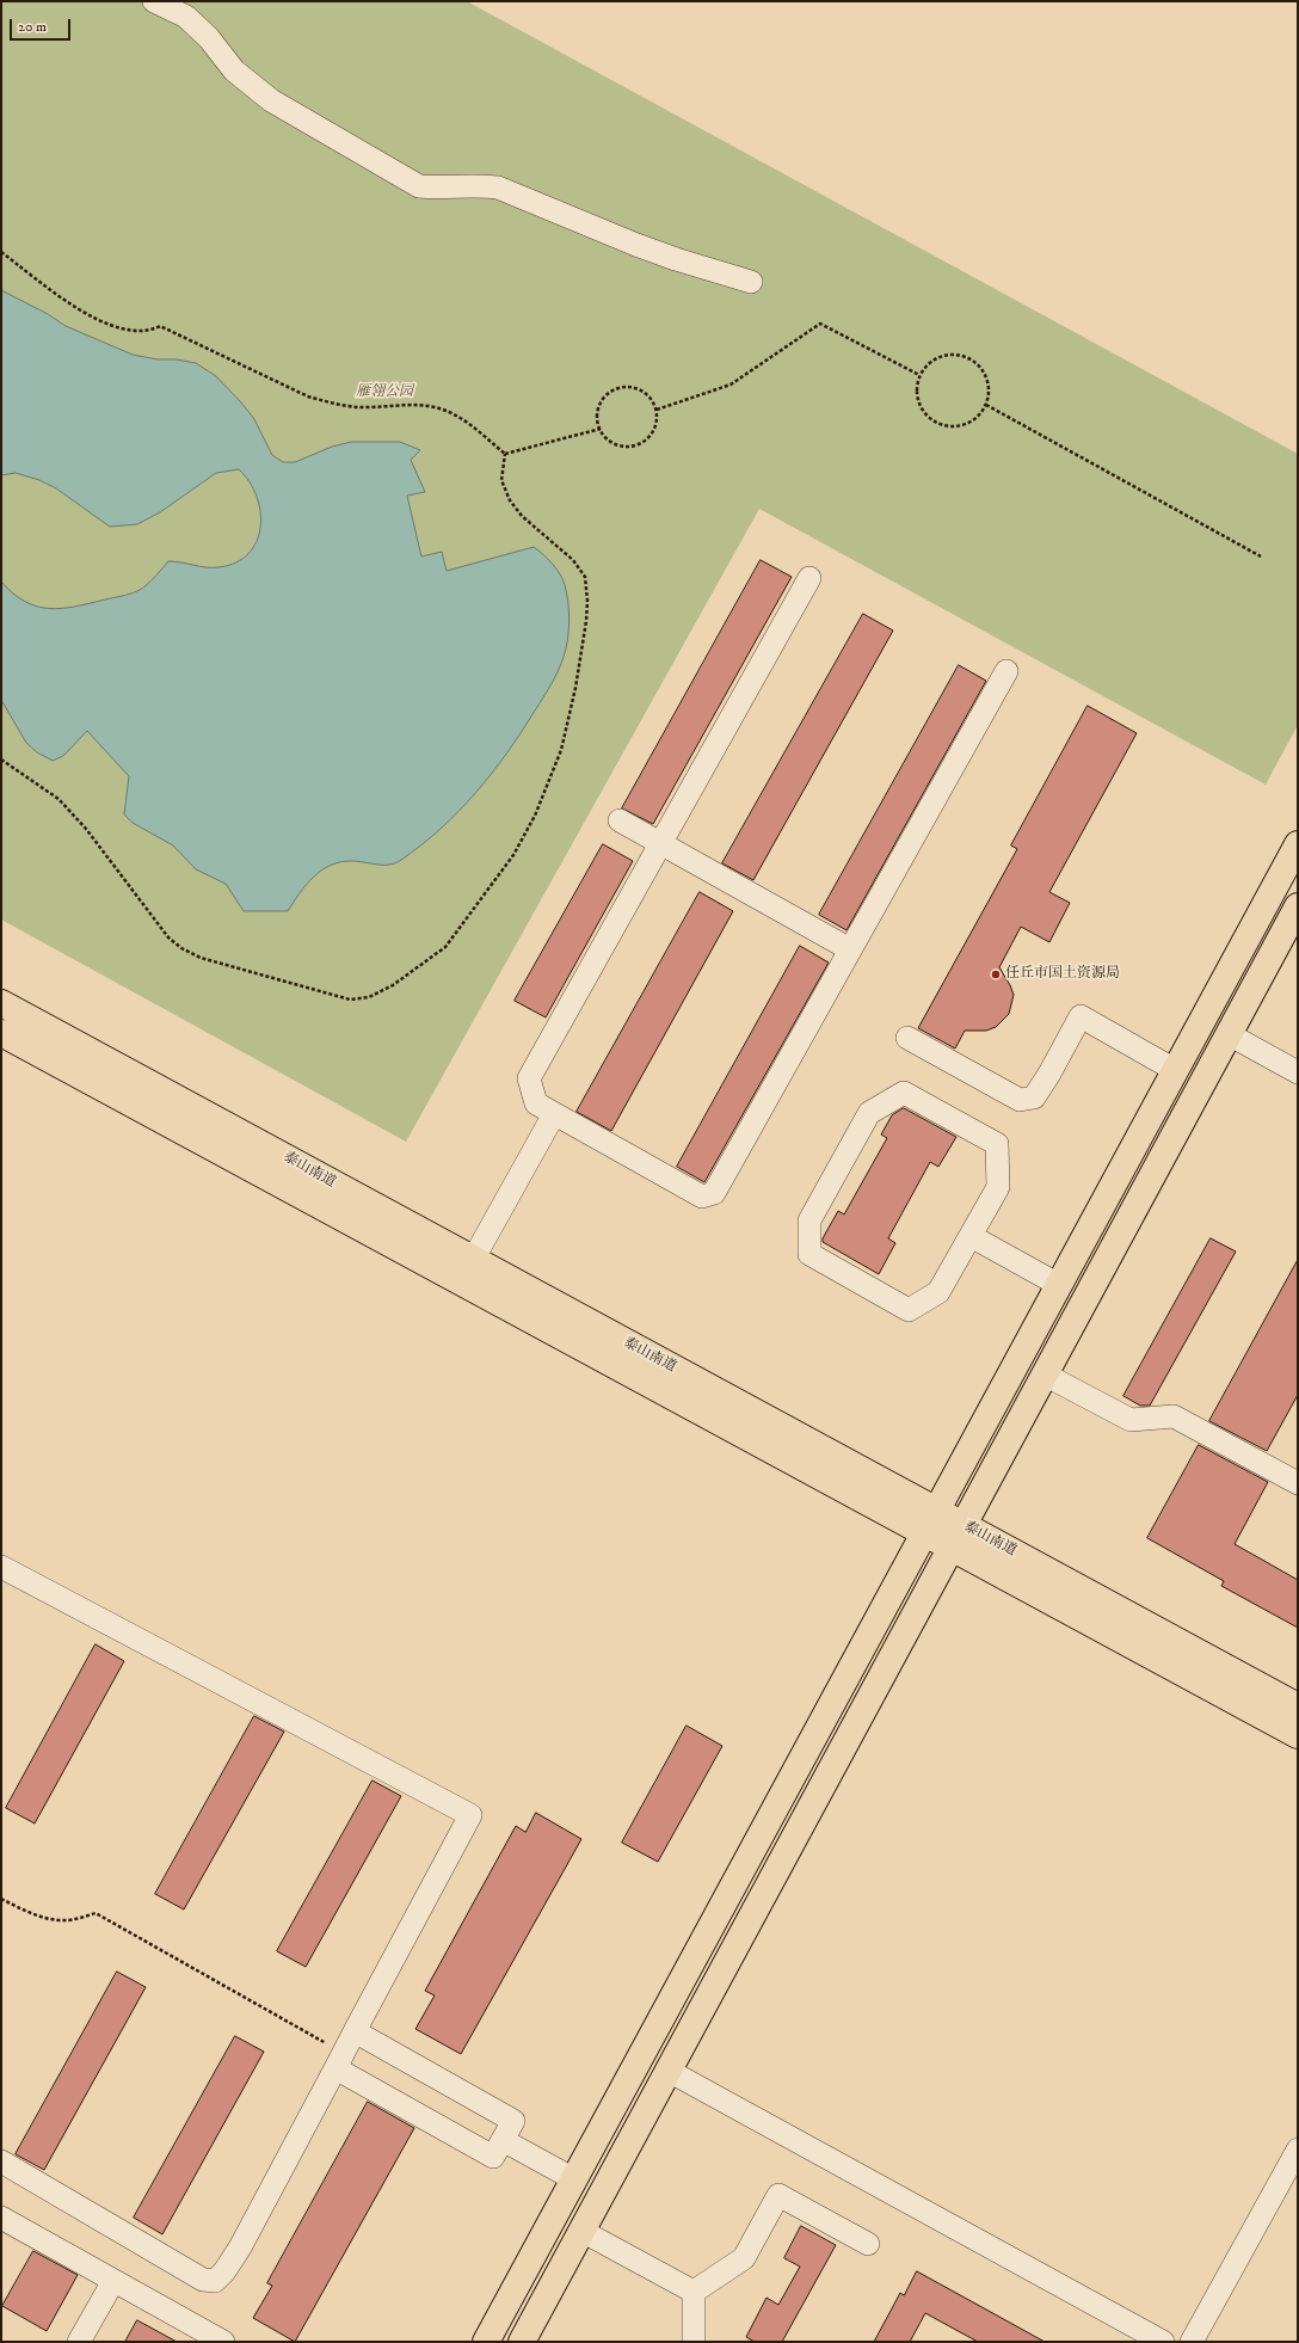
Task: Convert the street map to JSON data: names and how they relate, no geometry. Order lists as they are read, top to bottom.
{
  "streets": {
    "main road": ["泰山南道"]
  },
  "parks": ["雁翎公园"],
  "places": ["任丘市国土资源局"],
  "scale_bar": "20 m"
}
